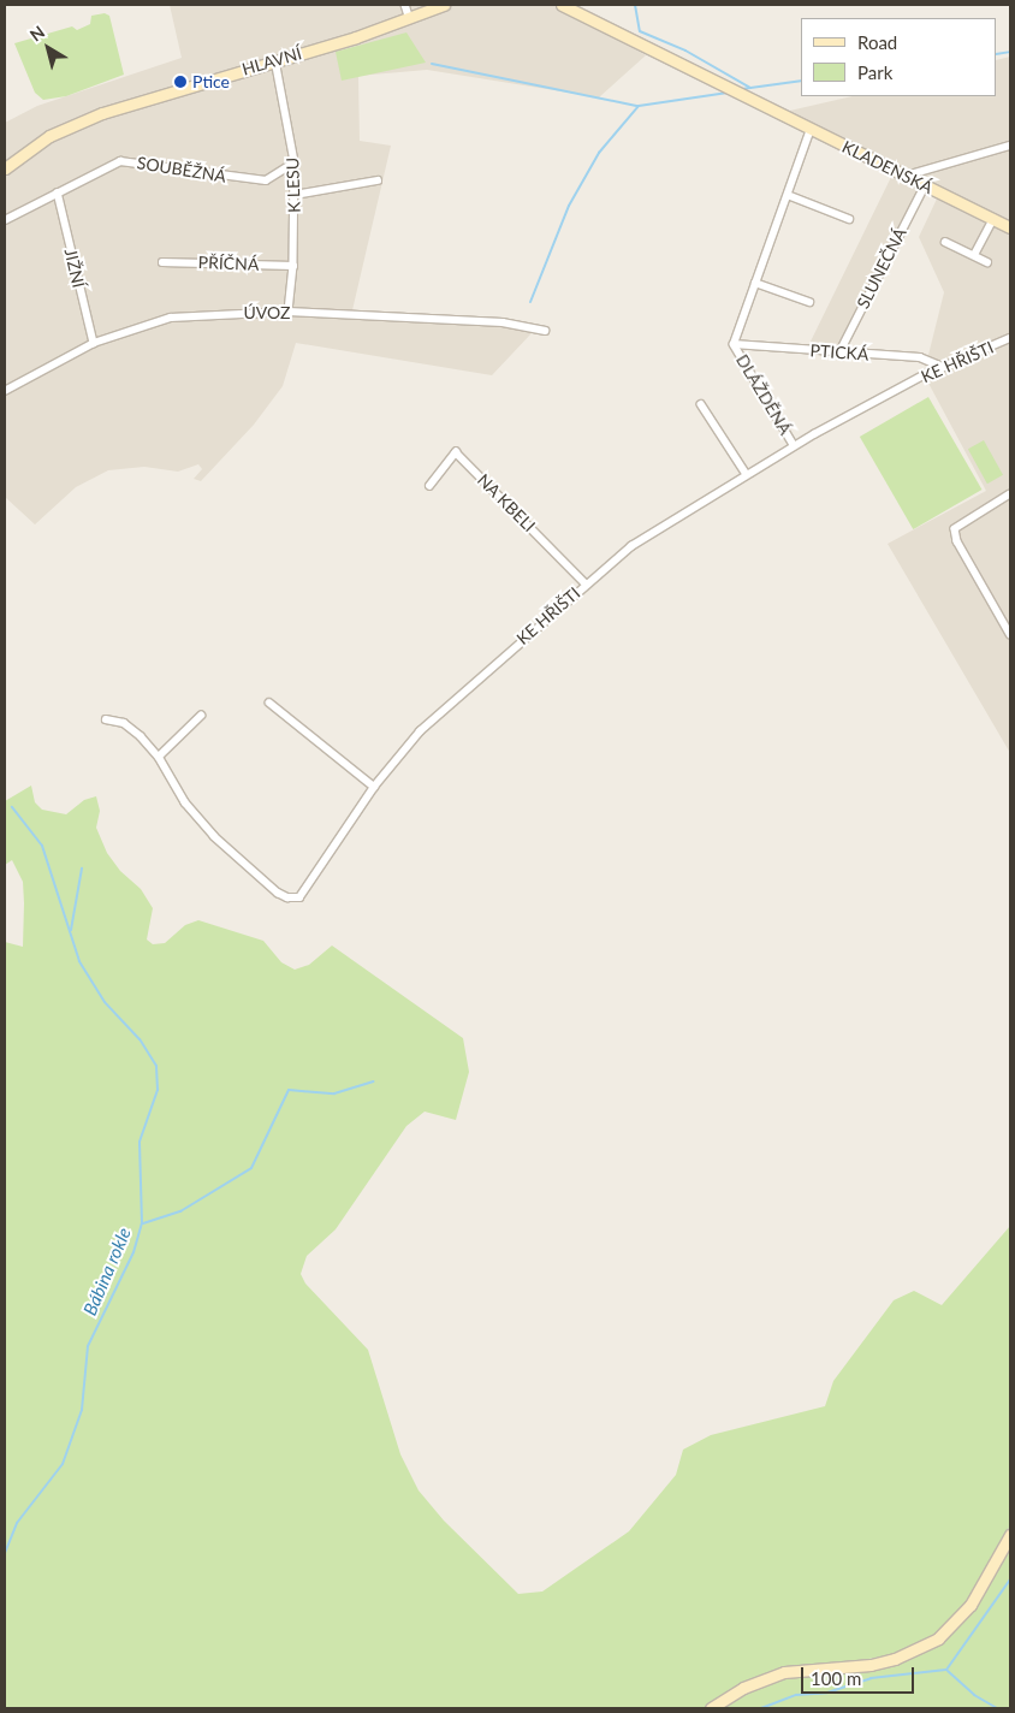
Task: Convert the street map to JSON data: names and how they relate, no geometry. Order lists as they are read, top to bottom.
{
  "streets": {
    "main road": ["HLAVNÍ", "KLADENSKÁ"],
    "street": [
      "SOUBĚŽNÁ",
      "K LESU",
      "PŘÍČNÁ",
      "JIŽNÍ",
      "SLUNEČNÁ",
      "ÚVOZ",
      "PTICKÁ",
      "KE HŘIŠTI",
      "DLÁŽDĚNÁ",
      "NA KBELI"
    ]
  },
  "crossings": [
    ["HLAVNÍ", "K LESU"],
    ["KLADENSKÁ", "SLUNEČNÁ"],
    ["SOUBĚŽNÁ", "K LESU"],
    ["SOUBĚŽNÁ", "JIŽNÍ"],
    ["K LESU", "PŘÍČNÁ"],
    ["K LESU", "ÚVOZ"],
    ["JIŽNÍ", "ÚVOZ"],
    ["SLUNEČNÁ", "PTICKÁ"],
    ["PTICKÁ", "KE HŘIŠTI"],
    ["PTICKÁ", "DLÁŽDĚNÁ"],
    ["KE HŘIŠTI", "DLÁŽDĚNÁ"],
    ["KE HŘIŠTI", "NA KBELI"]
  ],
  "water": ["Bábina rokle"],
  "places": ["Ptice"],
  "legend": ["Road", "Park"],
  "scale_bar": "100 m",
  "north": "top left"
}
